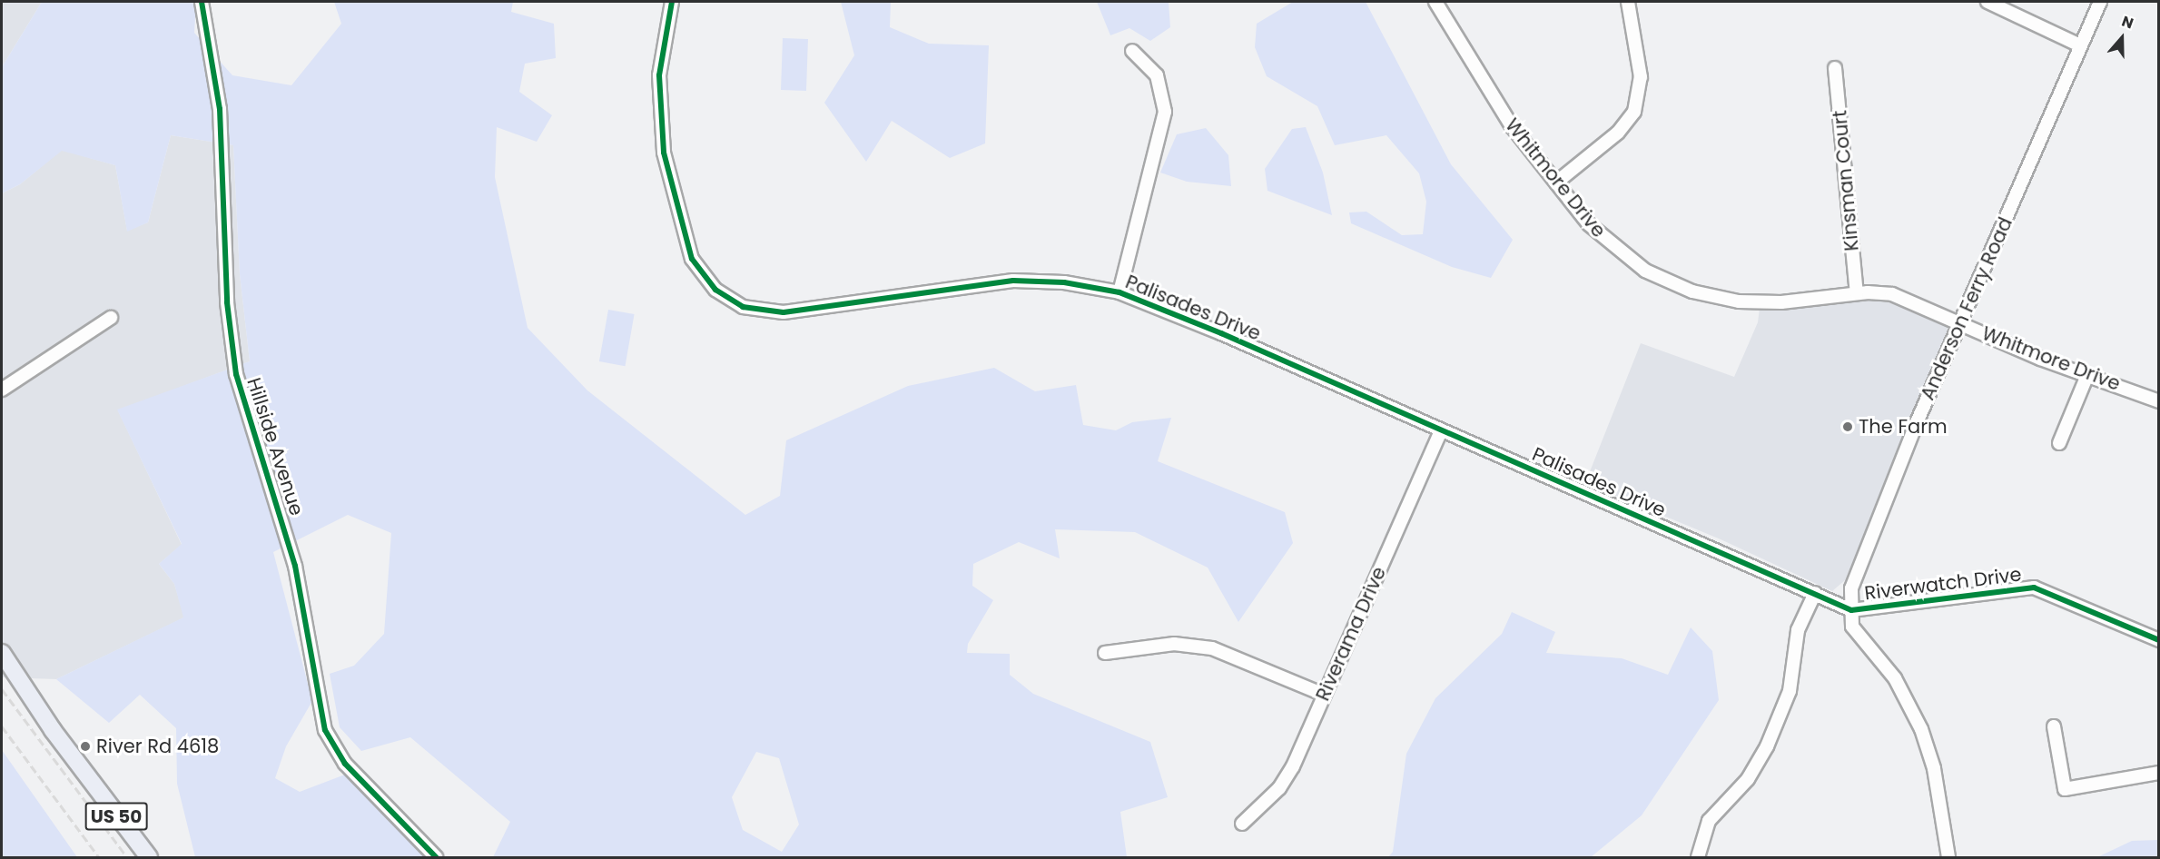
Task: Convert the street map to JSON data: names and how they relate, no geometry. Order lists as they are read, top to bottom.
{
  "streets": {
    "main road": ["US 50"],
    "street": [
      "Whitmore Drive",
      "Kinsman Court",
      "Palisades Drive",
      "Anderson Ferry Road",
      "Hillside Avenue",
      "Riverwatch Drive",
      "Riverama Drive"
    ]
  },
  "crossings": [
    ["Whitmore Drive", "Kinsman Court"],
    ["Whitmore Drive", "Anderson Ferry Road"],
    ["Palisades Drive", "Anderson Ferry Road"],
    ["Palisades Drive", "Riverwatch Drive"],
    ["Palisades Drive", "Riverama Drive"],
    ["Anderson Ferry Road", "Riverwatch Drive"]
  ],
  "places": ["The Farm", "River Rd 4618"],
  "north": "top"
}
